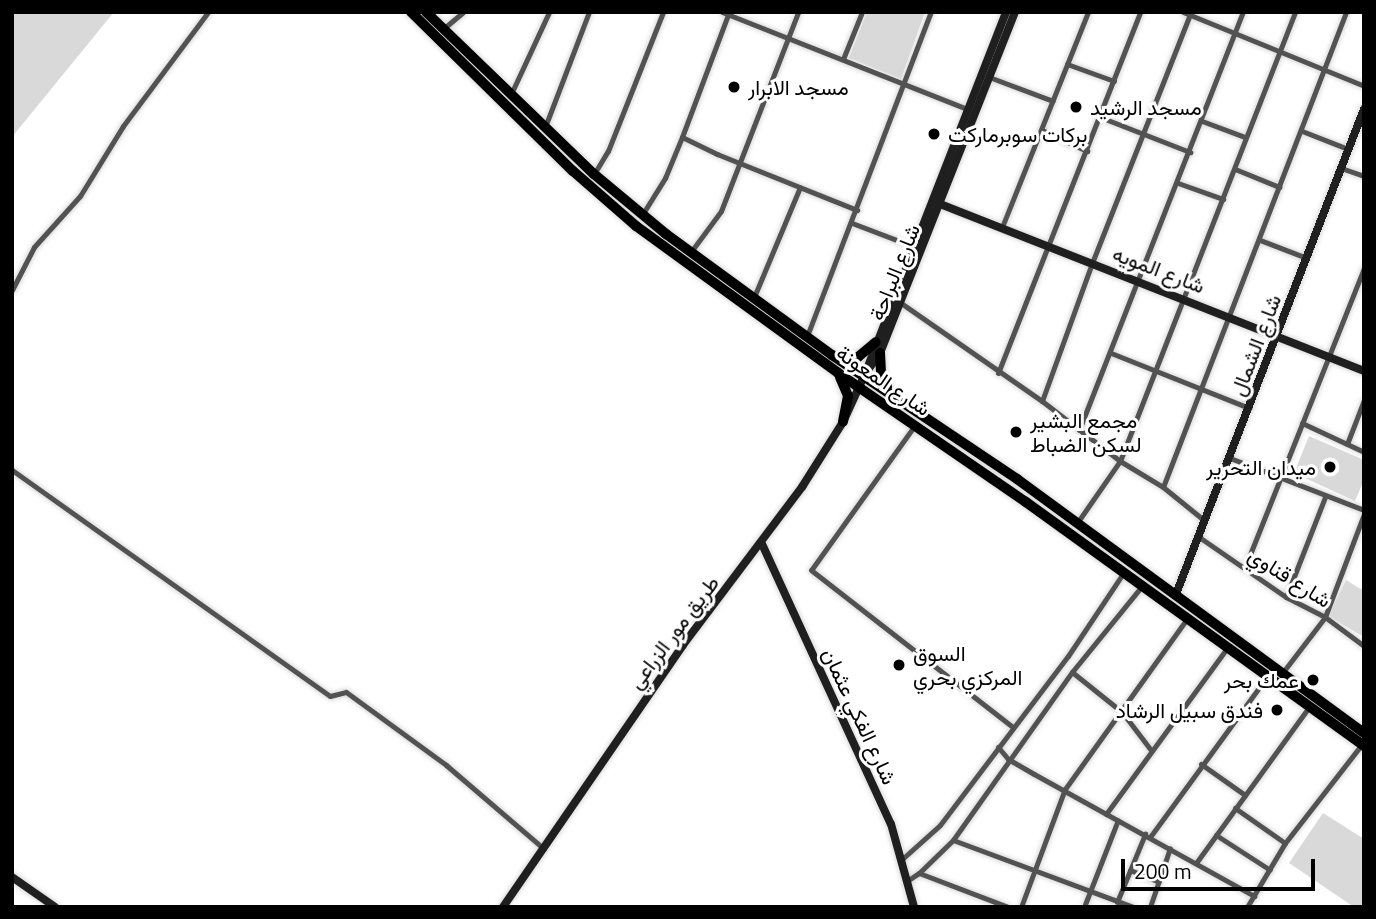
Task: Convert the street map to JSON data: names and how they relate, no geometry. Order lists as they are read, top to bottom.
{
  "streets": {
    "highway": ["شارع المعونة"],
    "street": [
      "شارع المويه",
      "شارع البراحة",
      "شارع الشمال",
      "شارع قناوي",
      "طريق مور الزراعي",
      "شارع الفكي عثمان"
    ]
  },
  "crossings": [
    ["شارع المويه", "شارع البراحة"],
    ["شارع المويه", "شارع الشمال"],
    ["شارع البراحة", "شارع المعونة"],
    ["شارع البراحة", "طريق مور الزراعي"],
    ["شارع الشمال", "شارع المعونة"],
    ["شارع الشمال", "شارع قناوي"],
    ["شارع المعونة", "طريق مور الزراعي"],
    ["طريق مور الزراعي", "شارع الفكي عثمان"]
  ],
  "places": [
    "مسجد الابرار",
    "مسجد الرشيد",
    "بركات سوبرماركت",
    "مجمع البشير لسكن الضباط",
    "ميدان التحرير",
    "السوق المركزي بحري",
    "عمك بحر",
    "فندق سبيل الرشاد"
  ],
  "scale_bar": "200 m"
}
